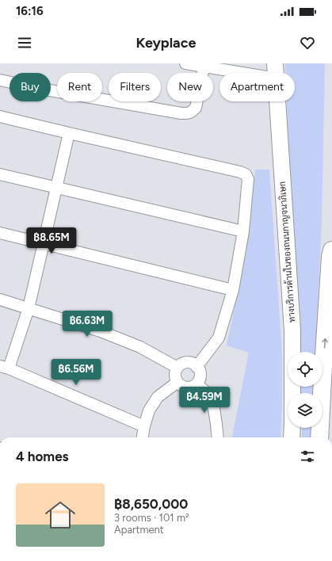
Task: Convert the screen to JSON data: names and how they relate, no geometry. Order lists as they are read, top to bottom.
{
  "streets": {
    "main road": ["ทางบริการด้านในของถนนกาญจนาภิเษก"]
  },
  "page": {
    "status": "16:16",
    "header": "Keyplace",
    "chip": [
      "Buy",
      "Rent",
      "Filters",
      "New",
      "Apartment"
    ],
    "price": [
      "฿8.65M",
      "฿6.63M",
      "฿6.56M",
      "฿4.59M"
    ],
    "heading": "4 homes",
    "list": [
      {
        "name": "฿8,650,000",
        "note": "3 rooms · 101 m² · Apartment"
      }
    ]
  }
}
